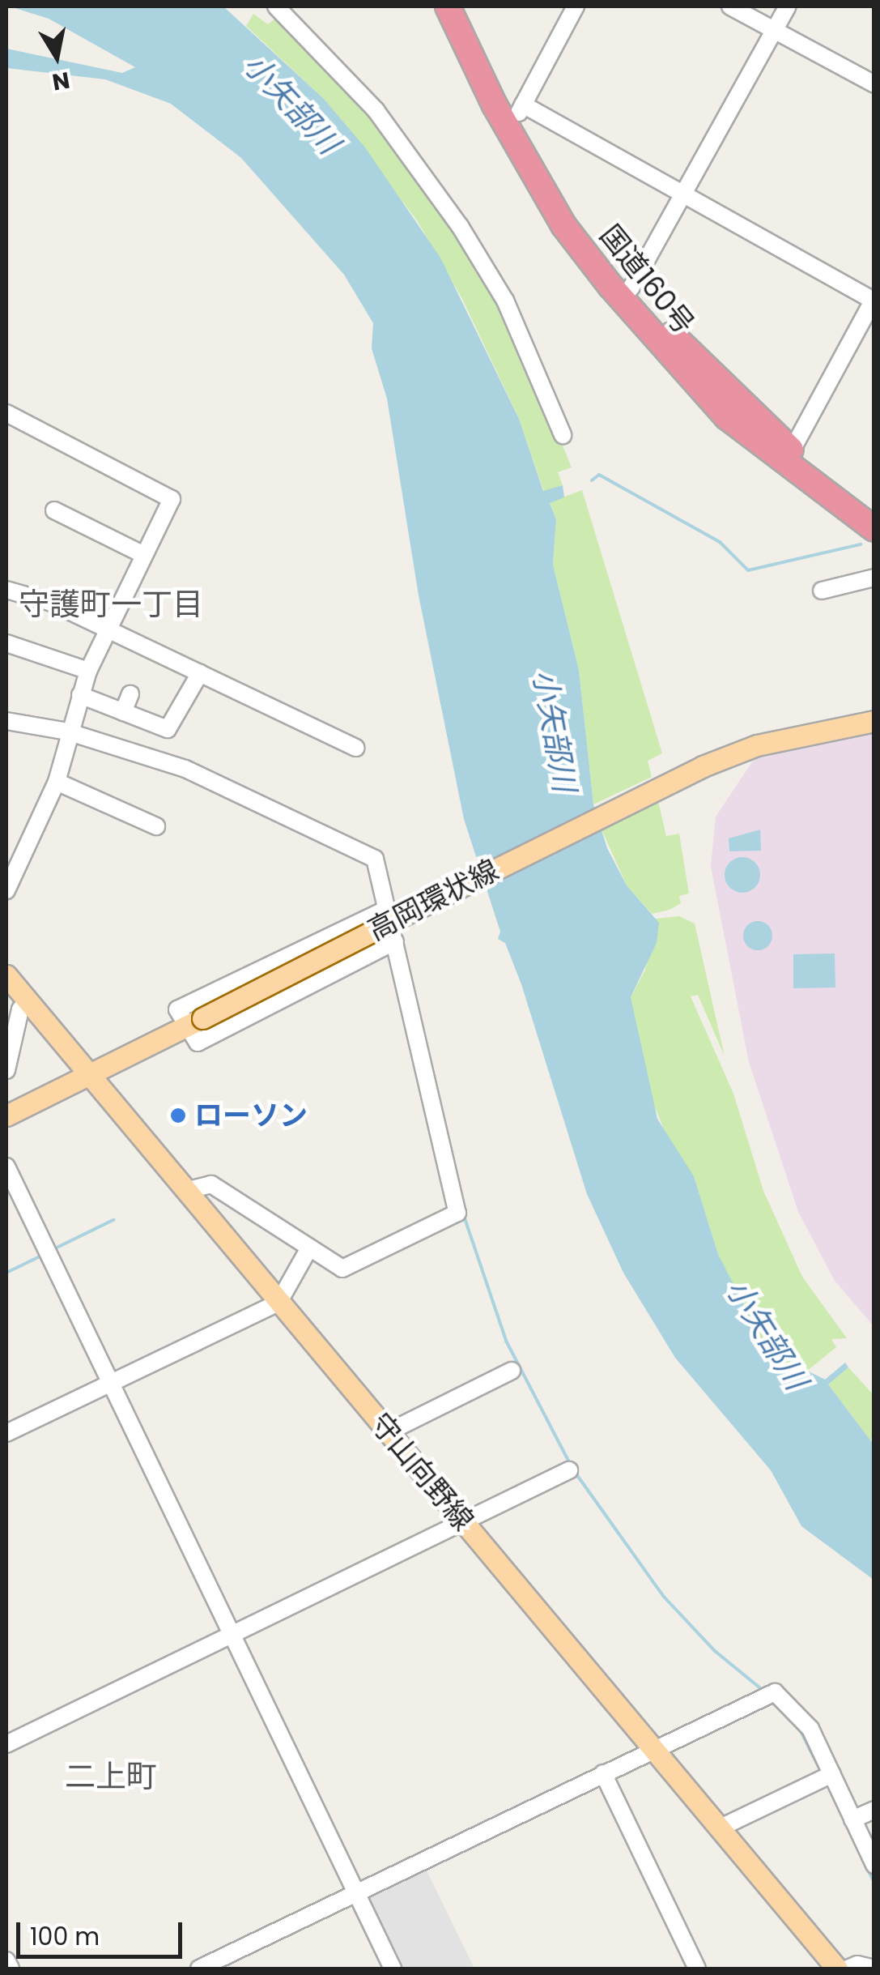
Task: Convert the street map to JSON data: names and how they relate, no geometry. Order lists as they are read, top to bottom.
{
  "streets": {
    "highway": ["国道160号"],
    "main road": ["高岡環状線", "守山向野線"]
  },
  "crossings": [
    ["高岡環状線", "守山向野線"]
  ],
  "districts": ["守護町一丁目", "二上町"],
  "water": ["小矢部川"],
  "places": ["ローソン"],
  "scale_bar": "100 m",
  "north": "bottom"
}
